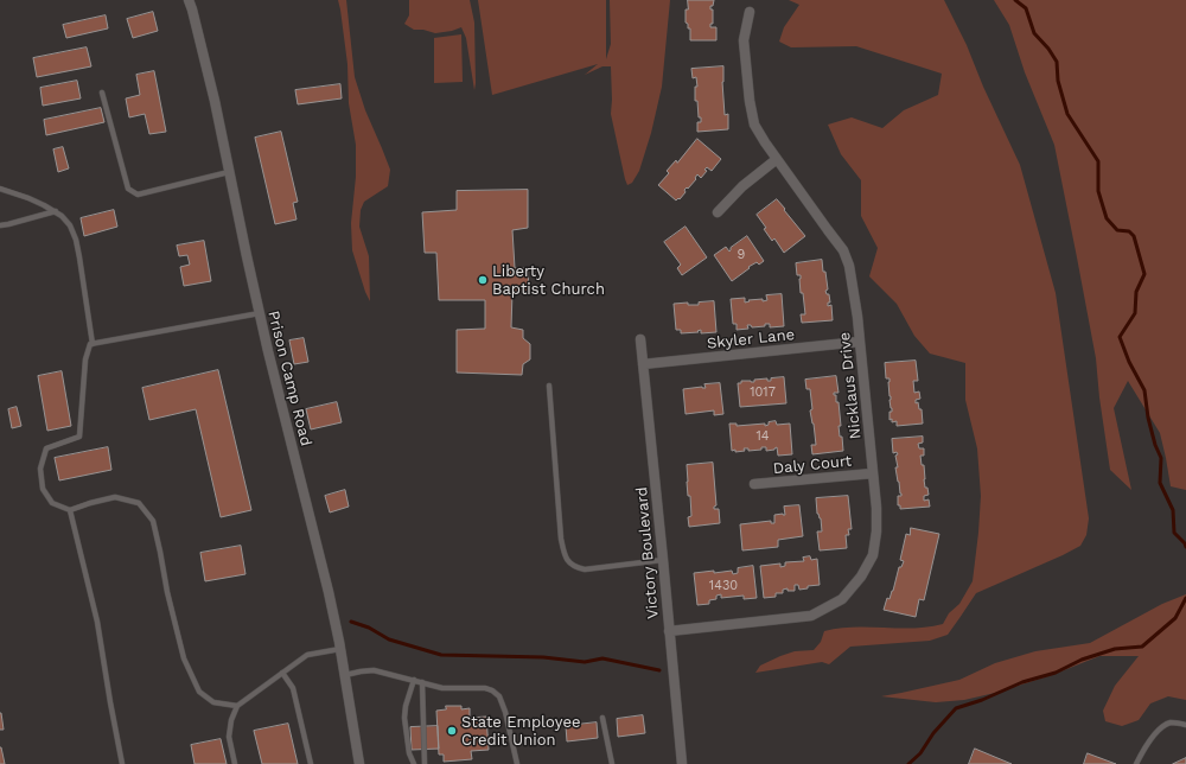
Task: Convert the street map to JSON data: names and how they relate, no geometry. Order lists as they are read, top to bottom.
{
  "streets": {
    "street": [
      "Skyler Lane",
      "Prison Camp Road",
      "Nicklaus Drive",
      "Daly Court",
      "Victory Boulevard"
    ]
  },
  "crossings": [
    ["Skyler Lane", "Nicklaus Drive"],
    ["Skyler Lane", "Victory Boulevard"],
    ["Nicklaus Drive", "Daly Court"],
    ["Nicklaus Drive", "Victory Boulevard"]
  ],
  "places": ["Liberty Baptist Church", "State Employee Credit Union"],
  "house_numbers": [
    "9",
    "1017",
    "14",
    "1430"
  ]
}
